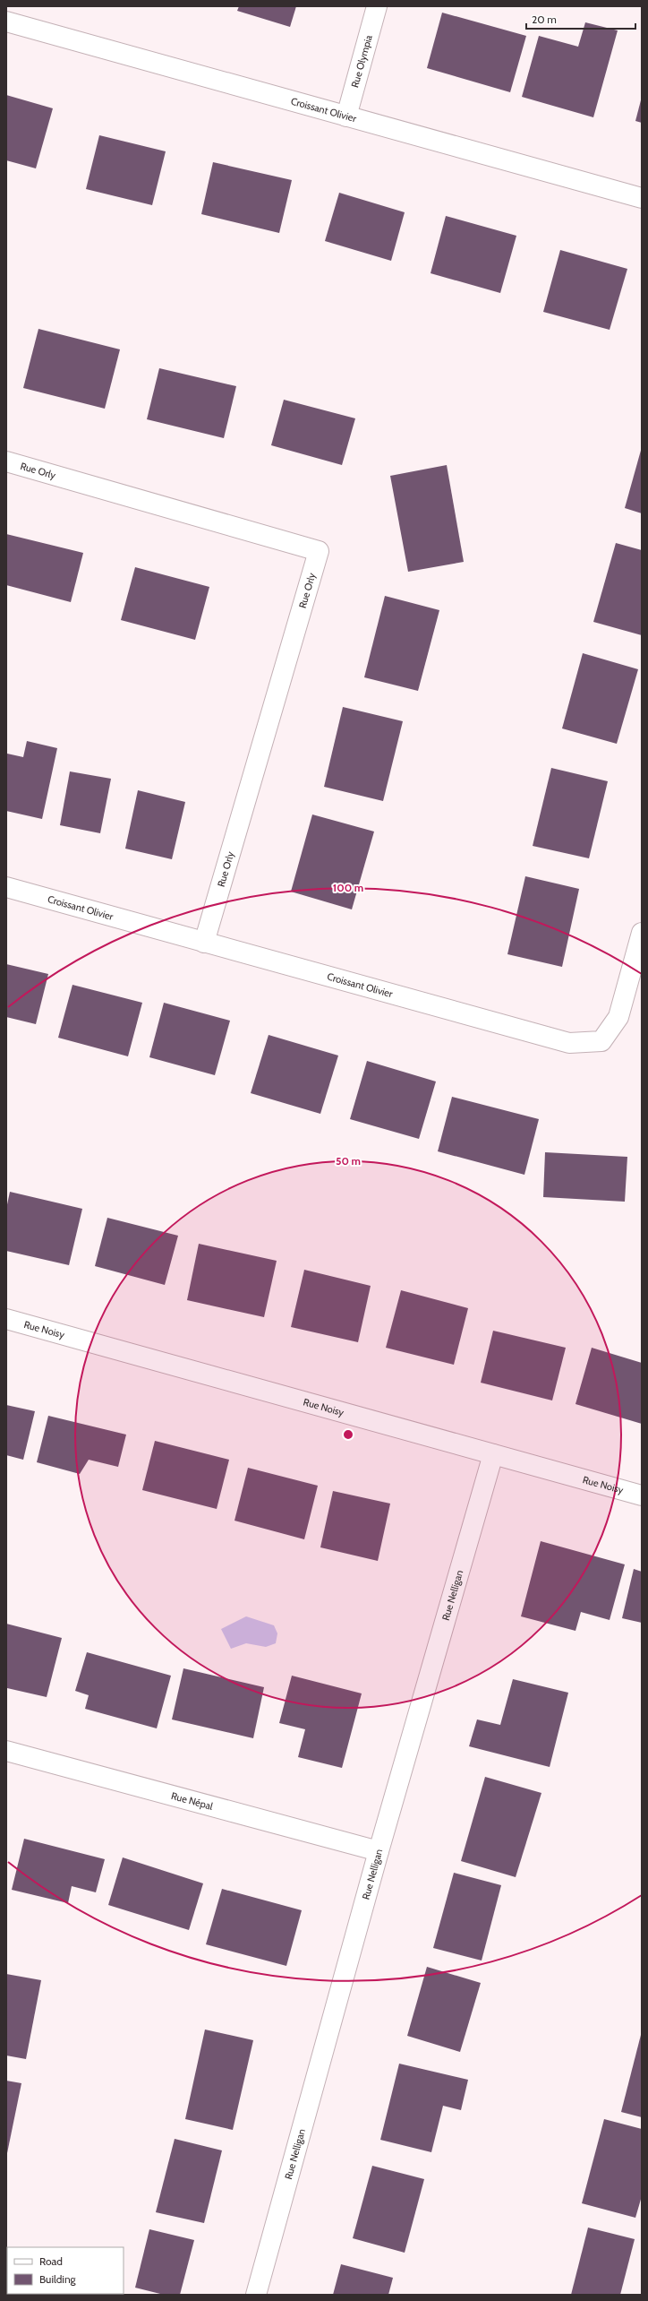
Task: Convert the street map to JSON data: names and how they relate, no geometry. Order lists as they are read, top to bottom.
{
  "streets": {
    "street": [
      "Rue Olympia",
      "Croissant Olivier",
      "Rue Orly",
      "Rue Noisy",
      "Rue Nelligan",
      "Rue Népal"
    ]
  },
  "crossings": [
    ["Rue Olympia", "Croissant Olivier"],
    ["Croissant Olivier", "Rue Orly"],
    ["Rue Noisy", "Rue Nelligan"],
    ["Rue Nelligan", "Rue Népal"]
  ],
  "legend": ["Road", "Building"],
  "scale_bar": "20 m",
  "rings": ["100 m", "50 m"]
}
